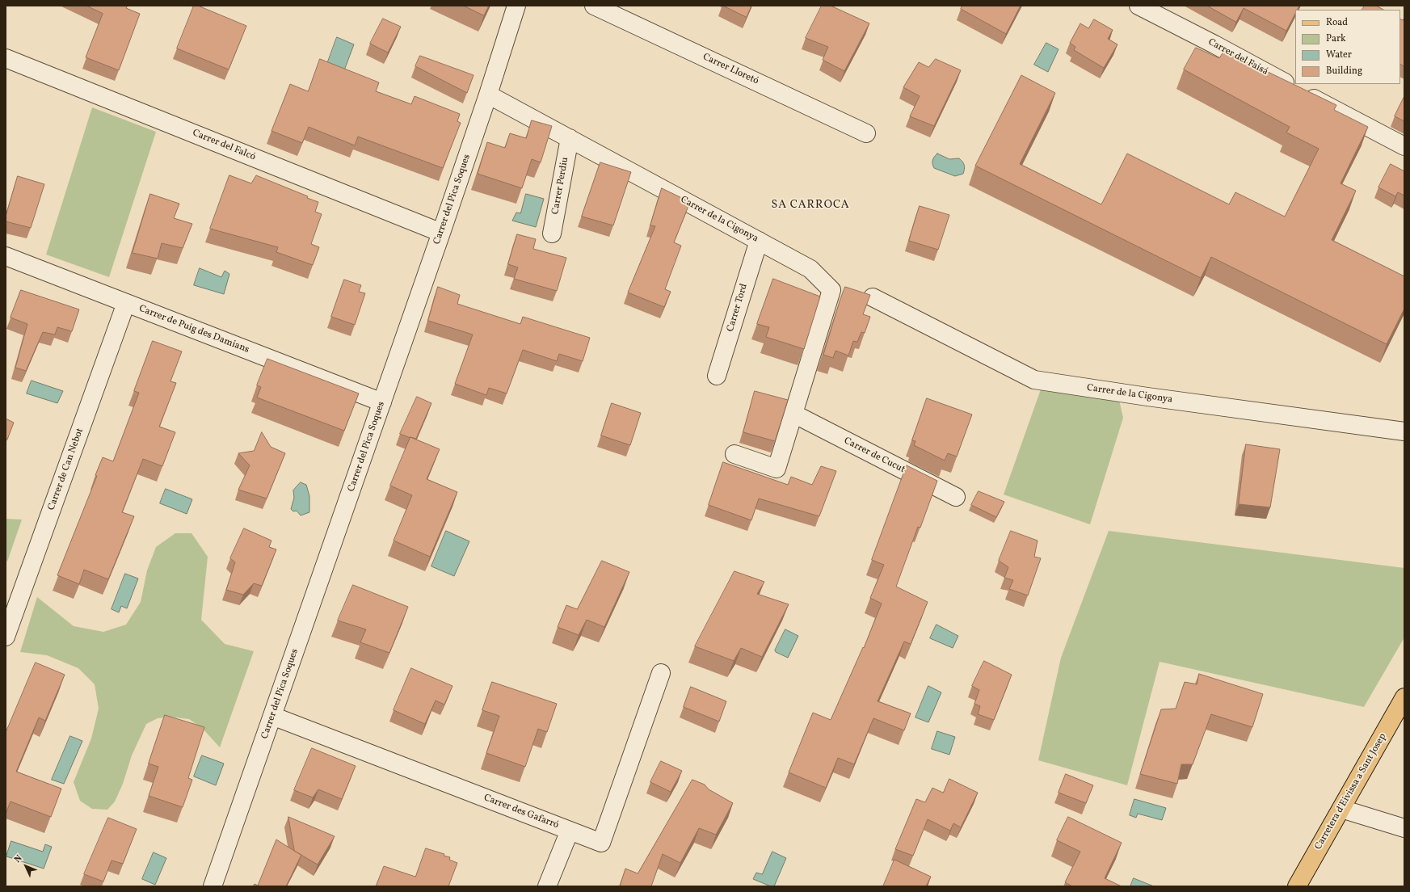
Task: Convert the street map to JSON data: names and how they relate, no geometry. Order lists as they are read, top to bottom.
{
  "streets": {
    "main road": ["Carretera d'Eivissa a Sant Josep"],
    "street": [
      "Carrer del Faisá",
      "Carrer Lloretó",
      "Carrer del Falcó",
      "Carrer Perdiu",
      "Carrer del Pica Soques",
      "Carrer de la Cigonya",
      "Carrer Tord",
      "Carrer de Puig des Damians",
      "Carrer de Cucut",
      "Carrer de Can Nebot",
      "Carrer des Gafarró"
    ]
  },
  "crossings": [
    ["Carrer del Falcó", "Carrer del Pica Soques"],
    ["Carrer Perdiu", "Carrer de la Cigonya"],
    ["Carrer del Pica Soques", "Carrer de la Cigonya"],
    ["Carrer del Pica Soques", "Carrer de Puig des Damians"],
    ["Carrer del Pica Soques", "Carrer des Gafarró"],
    ["Carrer de la Cigonya", "Carrer Tord"],
    ["Carrer de la Cigonya", "Carrer de Cucut"],
    ["Carrer de Puig des Damians", "Carrer de Can Nebot"]
  ],
  "districts": ["SA CARROCA"],
  "legend": [
    "Road",
    "Park",
    "Water",
    "Building"
  ],
  "north": "top left"
}
